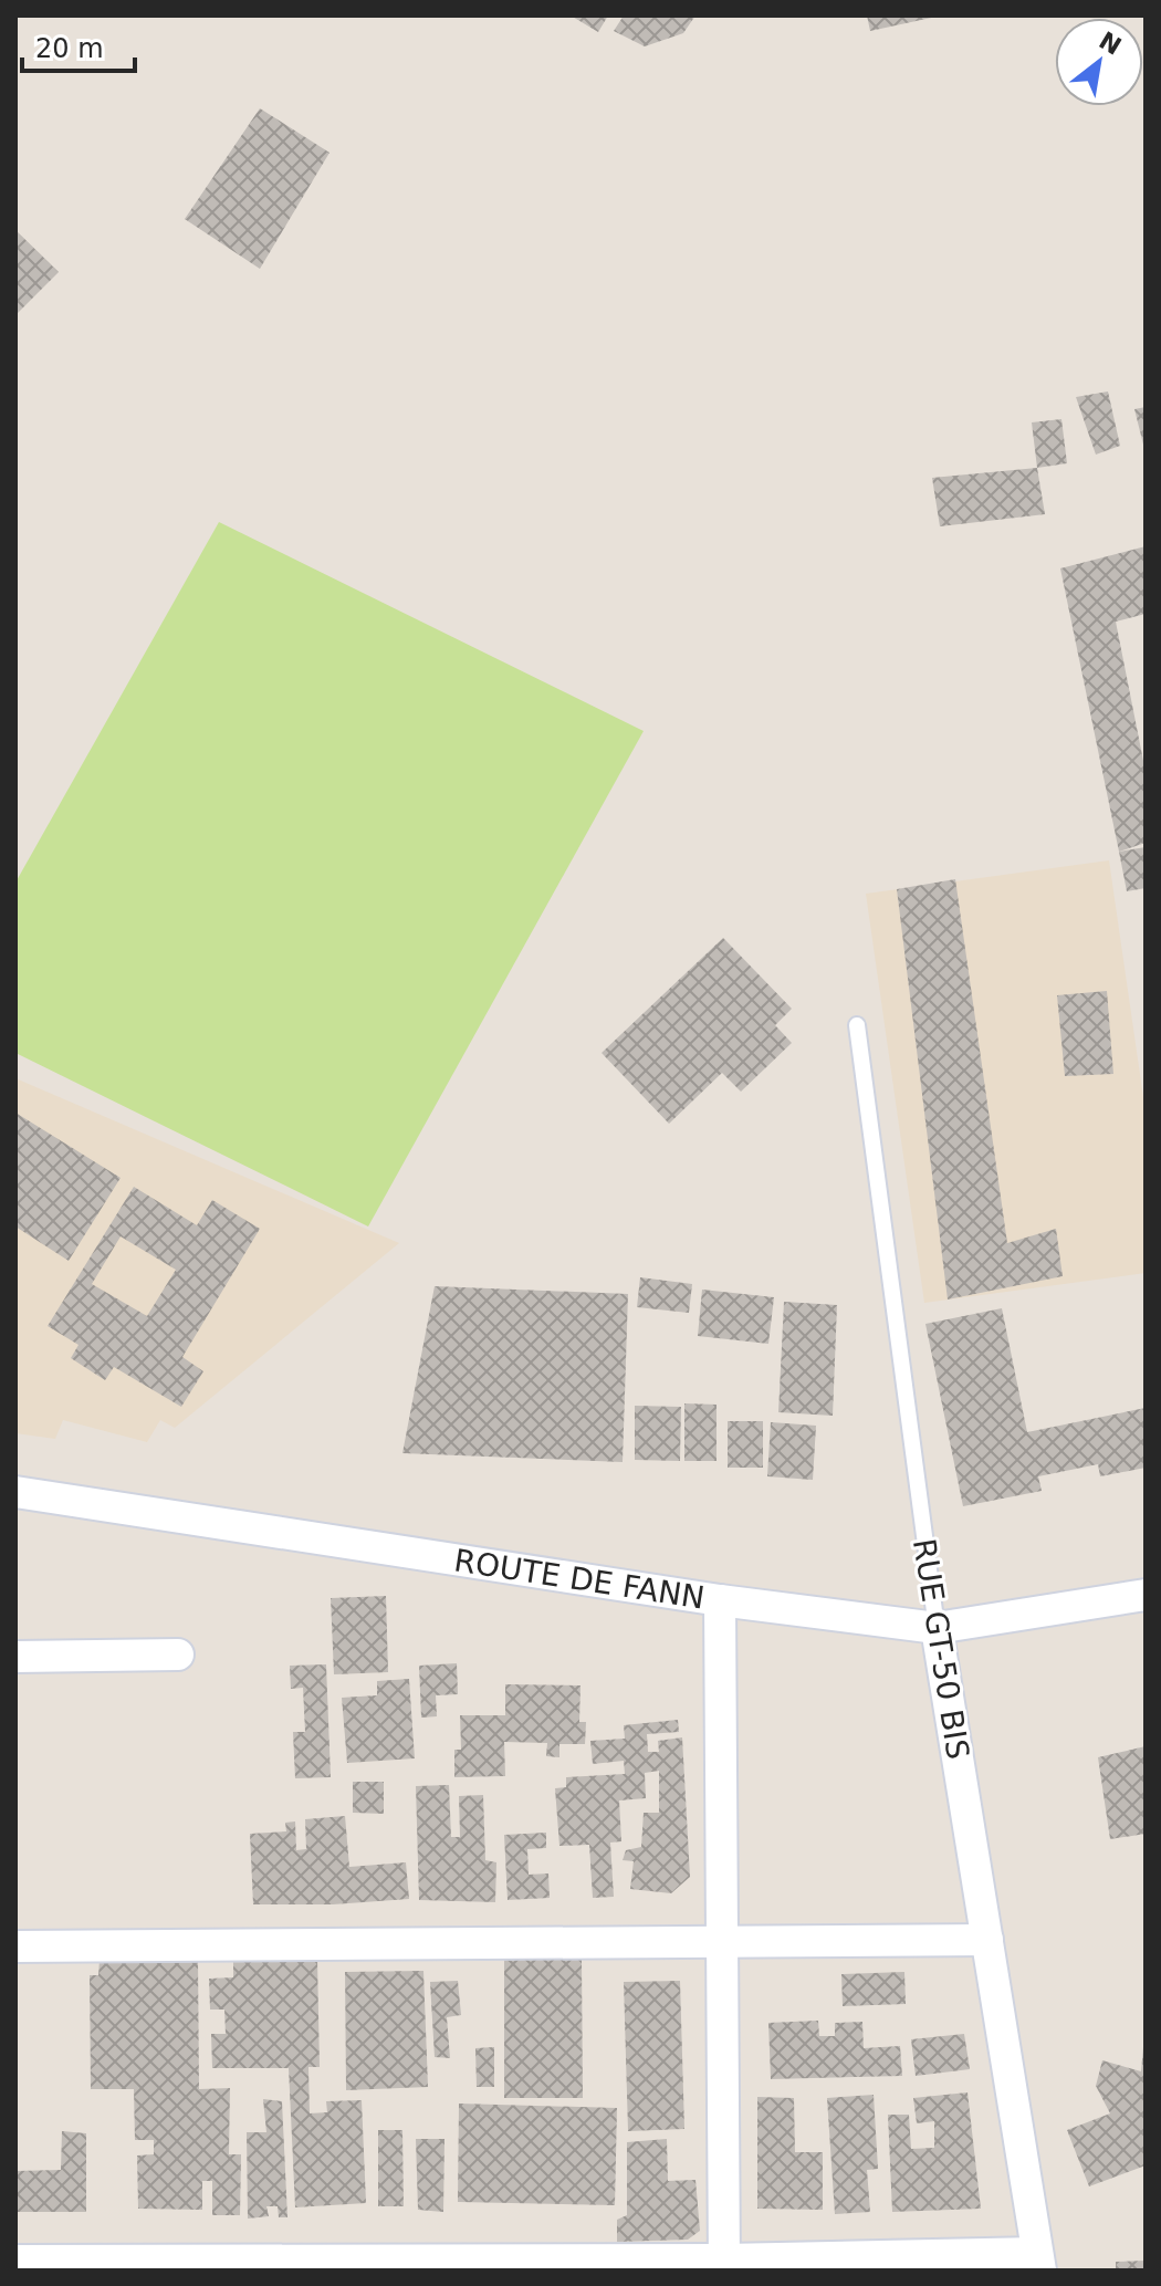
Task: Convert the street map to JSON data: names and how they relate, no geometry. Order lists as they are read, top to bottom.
{
  "streets": {
    "street": ["ROUTE DE FANN", "RUE GT-50 BIS"]
  },
  "crossings": [
    ["ROUTE DE FANN", "RUE GT-50 BIS"]
  ],
  "scale_bar": "20 m",
  "north": "top right"
}
